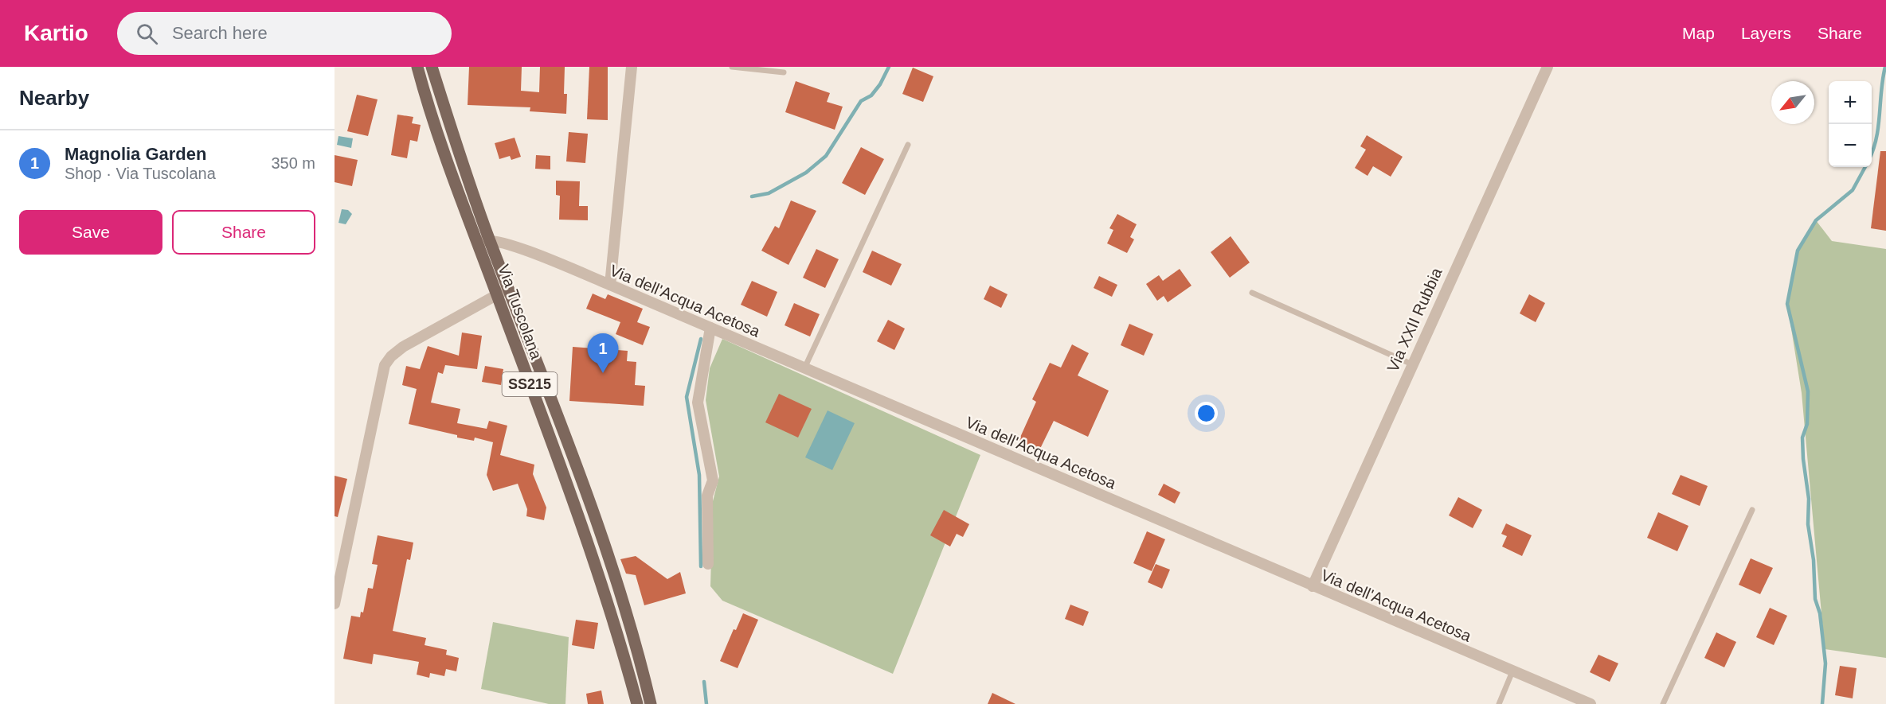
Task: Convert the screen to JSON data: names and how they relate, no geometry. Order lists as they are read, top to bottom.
{
  "streets": {
    "main road": ["Via Tuscolana", "SS215"],
    "street": ["Via dell'Acqua Acetosa", "Via XXII Rubbia"]
  },
  "crossings": [
    ["Via dell'Acqua Acetosa", "Via Tuscolana"],
    ["Via dell'Acqua Acetosa", "Via XXII Rubbia"]
  ],
  "north": "bottom left",
  "page": {
    "header": "Kartio",
    "search": "Search here",
    "nav": ["Map", "Layers", "Share"],
    "heading": "Nearby",
    "map_buttons": ["+", "−"],
    "list": [
      {
        "mark": "1",
        "name": "Magnolia Garden",
        "note": "Shop · Via Tuscolana",
        "value": "350 m"
      }
    ],
    "buttons": ["Save", "Share"],
    "pins": "1"
  }
}
